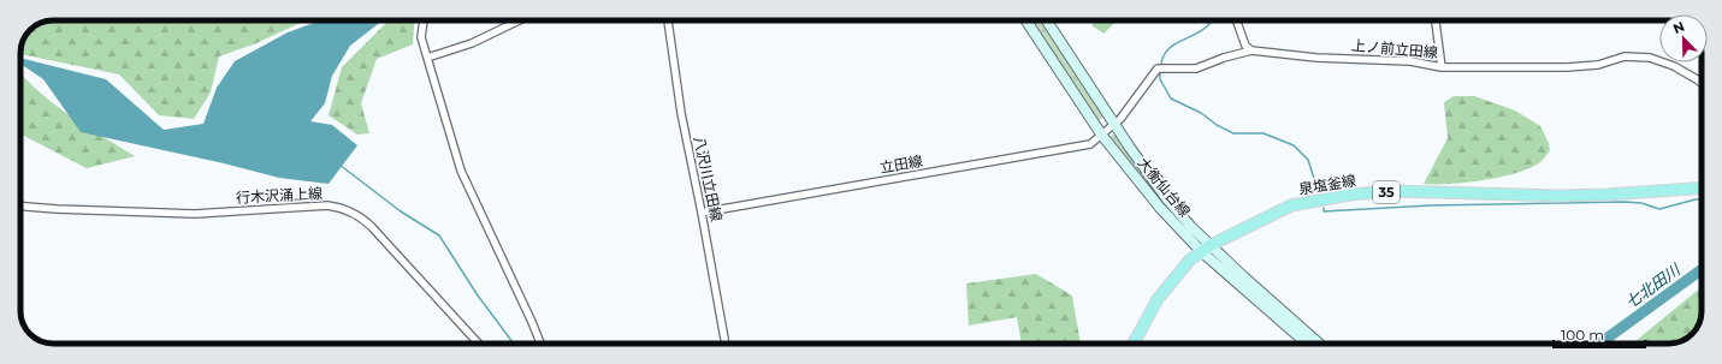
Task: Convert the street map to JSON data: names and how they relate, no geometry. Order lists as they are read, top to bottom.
{
  "streets": {
    "main road": ["泉塩釜線", "大衡仙台線", "35"],
    "street": [
      "上ノ前立田線",
      "立田線",
      "八沢川立田線",
      "行木沢涌上線"
    ]
  },
  "crossings": [
    ["上ノ前立田線", "立田線"],
    ["上ノ前立田線", "大衡仙台線"],
    ["立田線", "八沢川立田線"],
    ["立田線", "大衡仙台線"],
    ["泉塩釜線", "大衡仙台線"]
  ],
  "water": ["七北田川"],
  "scale_bar": "100 m",
  "north": "top left"
}
